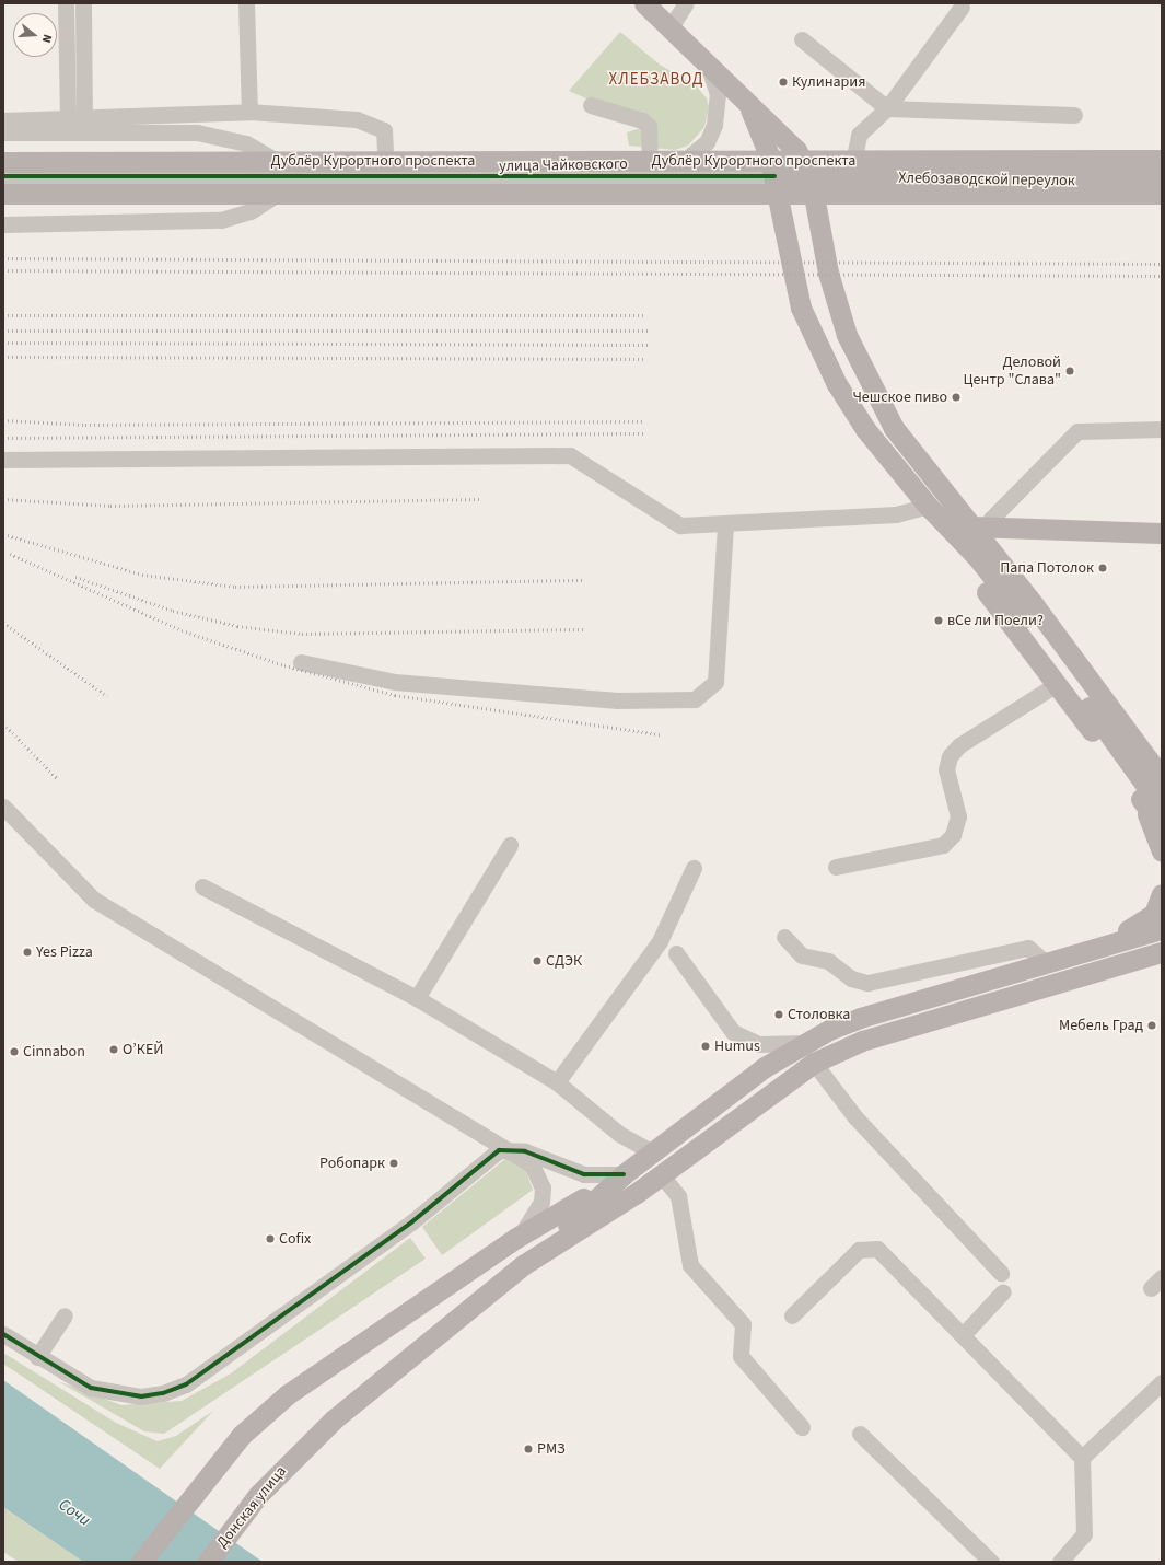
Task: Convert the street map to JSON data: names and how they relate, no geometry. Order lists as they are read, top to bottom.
{
  "streets": {
    "main road": [
      "Дублёр Курортного проспекта",
      "улица Чайковского",
      "Хлебозаводской переулок",
      "Донская улица"
    ]
  },
  "crossings": [
    ["улица Чайковского", "Хлебозаводской переулок"]
  ],
  "districts": ["ХЛЕБЗАВОД"],
  "water": ["Сочи"],
  "places": [
    "Кулинария",
    "Деловой Центр \"Слава\"",
    "Чешское пиво",
    "Папа Потолок",
    "вСе ли Поели?",
    "Yes Pizza",
    "СДЭК",
    "Столовка",
    "Мебель Град",
    "Humus",
    "О’КЕЙ",
    "Cinnabon",
    "Робопарк",
    "Cofix",
    "РМЗ"
  ],
  "north": "right"
}
